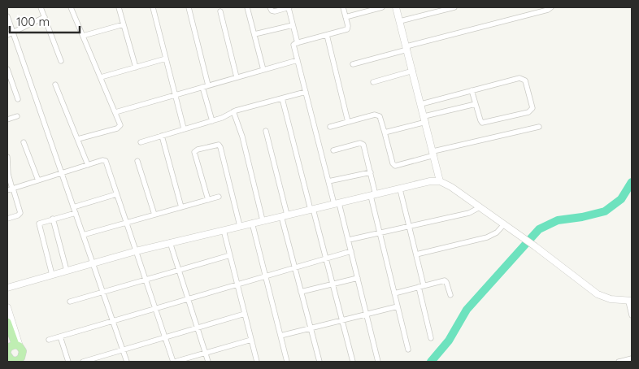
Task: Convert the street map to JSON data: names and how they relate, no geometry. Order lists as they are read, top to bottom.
{
  "scale_bar": "100 m"
}
